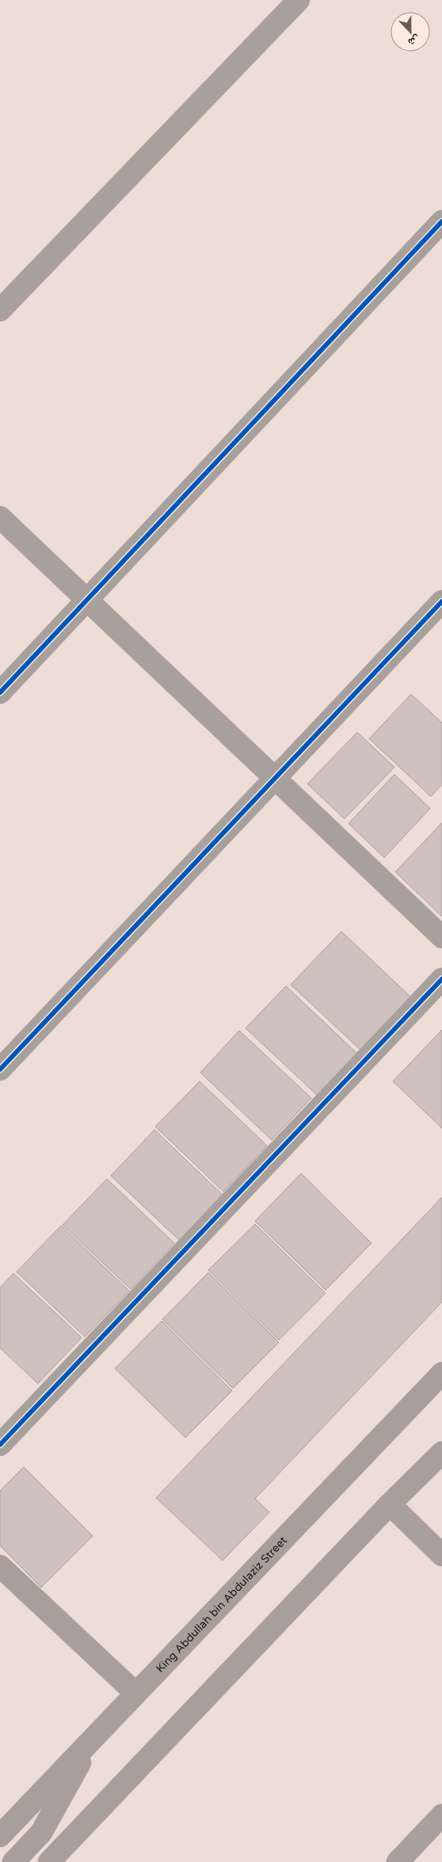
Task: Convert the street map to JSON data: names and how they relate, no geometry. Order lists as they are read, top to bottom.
{
  "streets": {
    "main road": ["King Abdullah bin Abdulaziz Street"]
  },
  "north": "bottom"
}
